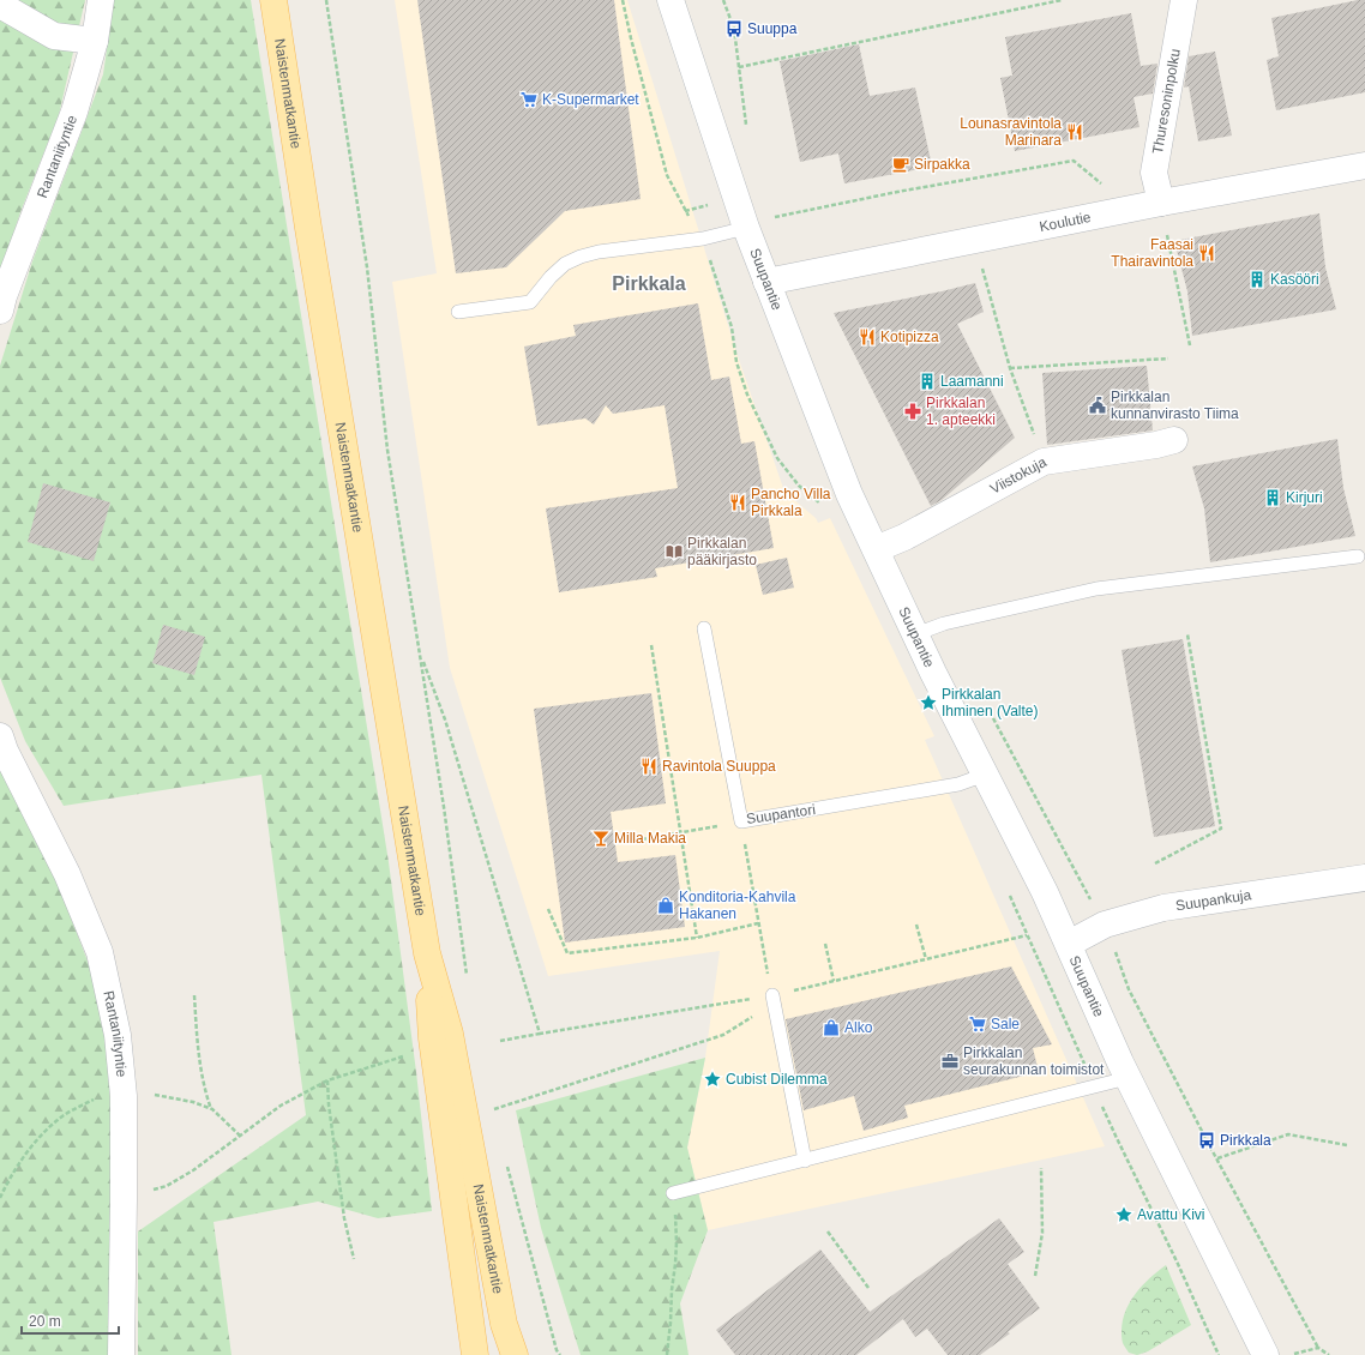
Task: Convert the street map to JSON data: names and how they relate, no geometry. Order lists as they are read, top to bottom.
{
  "streets": {
    "main road": ["Naistenmatkantie"],
    "street": [
      "Thuresoninpolku",
      "Rantaniityntie",
      "Koulutie",
      "Suupantie",
      "Viistokuja",
      "Suupankuja"
    ],
    "lane": ["Suupantori"]
  },
  "crossings": [
    ["Thuresoninpolku", "Koulutie"],
    ["Koulutie", "Suupantie"],
    ["Suupantie", "Viistokuja"],
    ["Suupantie", "Suupantori"],
    ["Suupantie", "Suupankuja"]
  ],
  "districts": ["Pirkkala"],
  "places": {
    "bus stop": ["Suuppa", "Pirkkala"],
    "supermarket": ["K-Supermarket", "Sale"],
    "restaurant": [
      "Lounasravintola Marinara",
      "Faasai Thairavintola",
      "Kotipizza",
      "Pancho Villa Pirkkala",
      "Ravintola Suuppa"
    ],
    "cafe": ["Sirpakka"],
    "building": ["Kasööri", "Laamanni", "Kirjuri"],
    "public building": ["Pirkkalan kunnanvirasto Tiima"],
    "pharmacy": ["Pirkkalan 1. apteekki"],
    "library": ["Pirkkalan pääkirjasto"],
    "place": ["Pirkkalan Ihminen (Valte)", "Cubist Dilemma", "Avattu Kivi"],
    "bar": ["Milla Makia"],
    "shop": ["Konditoria-Kahvila Hakanen", "Alko"],
    "office": ["Pirkkalan seurakunnan toimistot"]
  },
  "scale_bar": "20 m"
}
